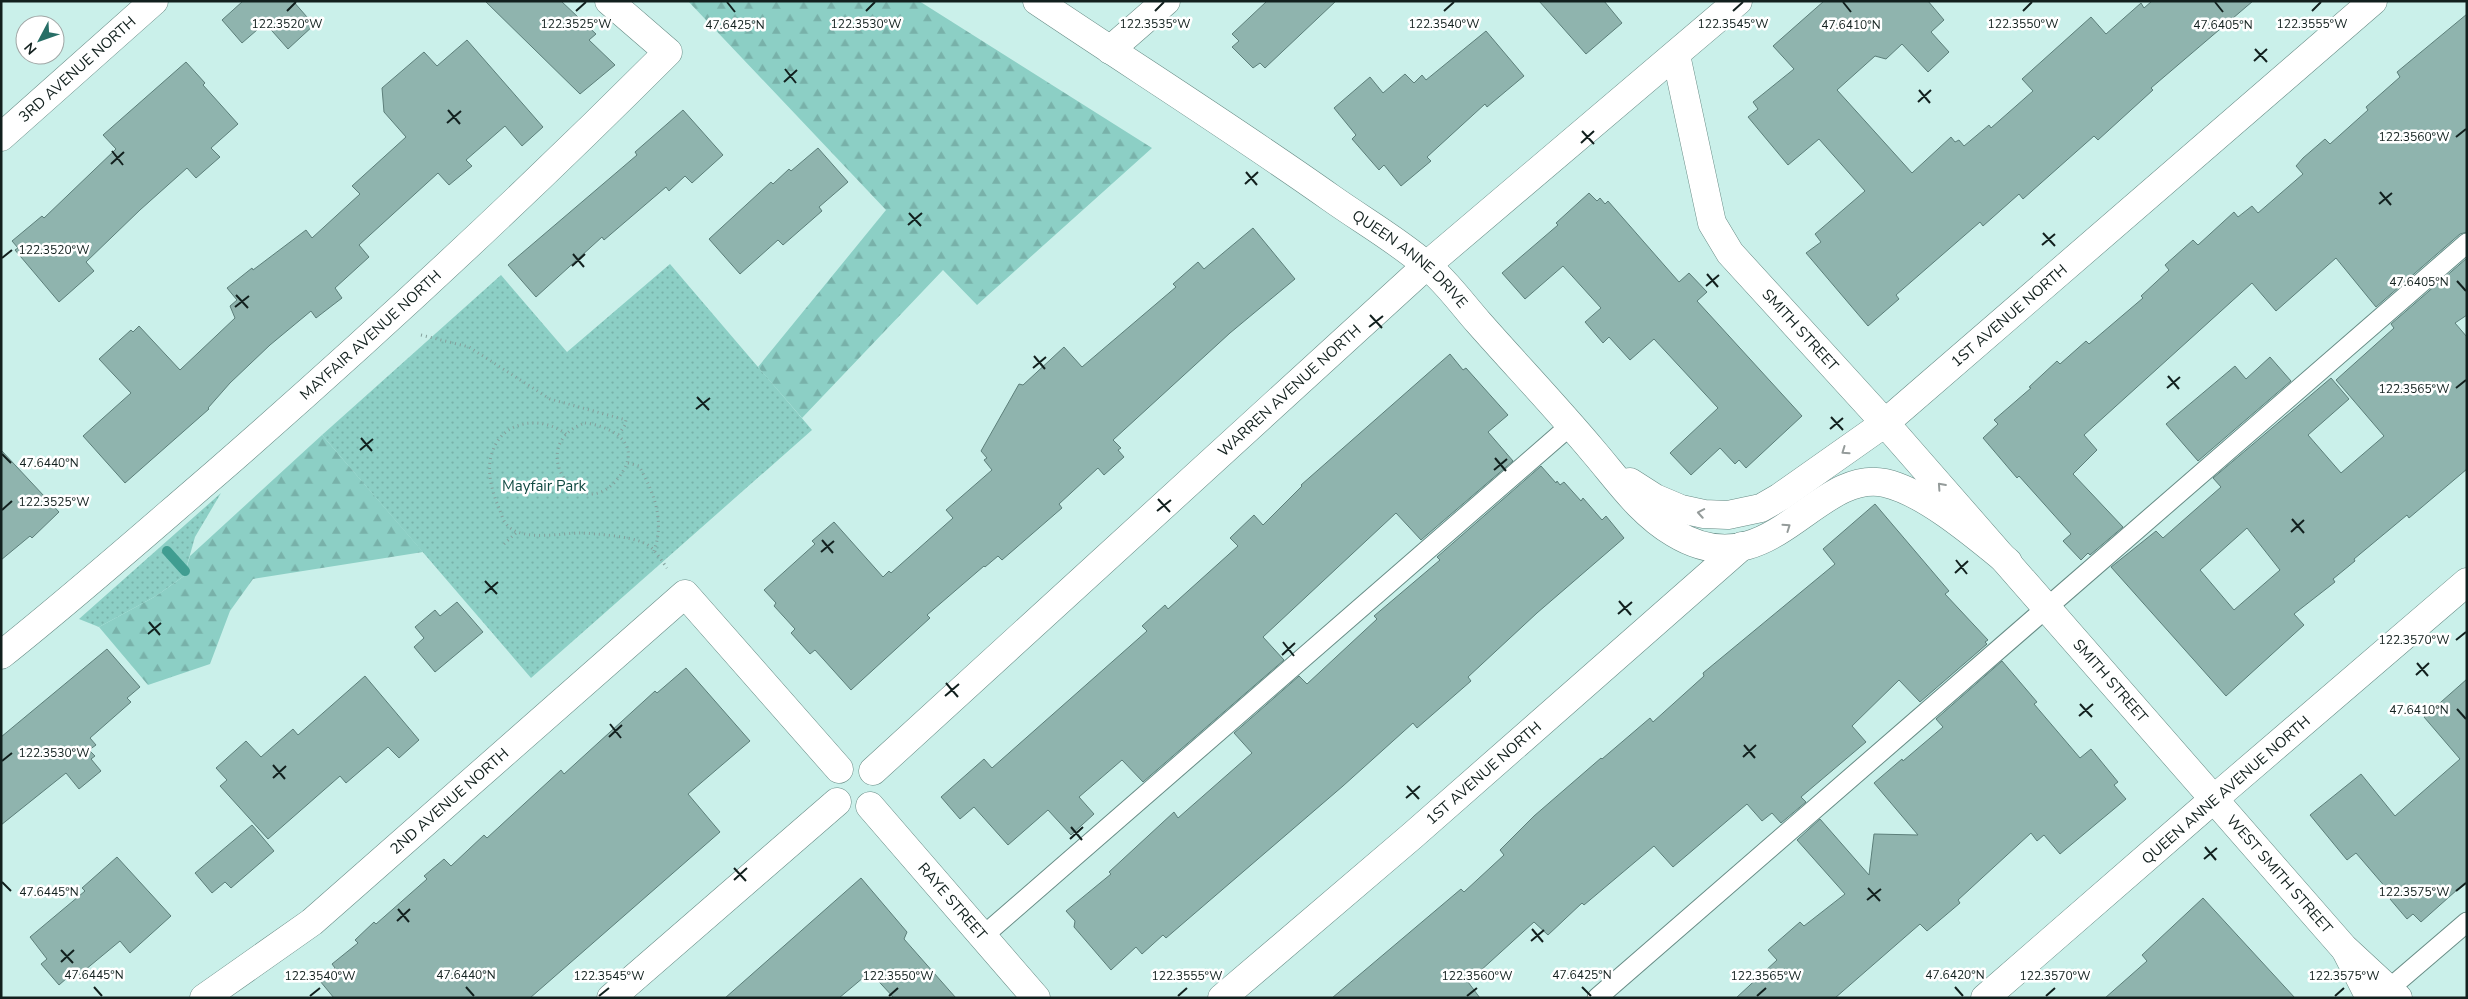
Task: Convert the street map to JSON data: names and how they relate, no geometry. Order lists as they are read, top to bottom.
{
  "streets": {
    "street": [
      "3RD AVENUE NORTH",
      "QUEEN ANNE DRIVE",
      "1ST AVENUE NORTH",
      "SMITH STREET",
      "MAYFAIR AVENUE NORTH",
      "WARREN AVENUE NORTH",
      "QUEEN ANNE AVENUE NORTH",
      "2ND AVENUE NORTH",
      "WEST SMITH STREET",
      "RAYE STREET"
    ]
  },
  "crossings": [
    ["QUEEN ANNE DRIVE", "1ST AVENUE NORTH"],
    ["QUEEN ANNE DRIVE", "SMITH STREET"],
    ["QUEEN ANNE DRIVE", "WARREN AVENUE NORTH"],
    ["1ST AVENUE NORTH", "SMITH STREET"],
    ["SMITH STREET", "WARREN AVENUE NORTH"],
    ["SMITH STREET", "QUEEN ANNE AVENUE NORTH"],
    ["SMITH STREET", "WEST SMITH STREET"],
    ["WARREN AVENUE NORTH", "2ND AVENUE NORTH"],
    ["WARREN AVENUE NORTH", "RAYE STREET"],
    ["QUEEN ANNE AVENUE NORTH", "WEST SMITH STREET"],
    ["2ND AVENUE NORTH", "RAYE STREET"]
  ],
  "parks": ["Mayfair Park"],
  "north": "bottom left",
  "coordinates": [
    "122.3520°W",
    "122.3525°W",
    "122.3530°W",
    "122.3535°W",
    "122.3540°W",
    "122.3545°W",
    "122.3550°W",
    "122.3555°W",
    "47.6425°N",
    "47.6410°N",
    "47.6405°N",
    "122.3560°W",
    "122.3565°W",
    "47.6440°N",
    "122.3570°W",
    "47.6445°N",
    "122.3575°W",
    "47.6420°N"
  ]
}
